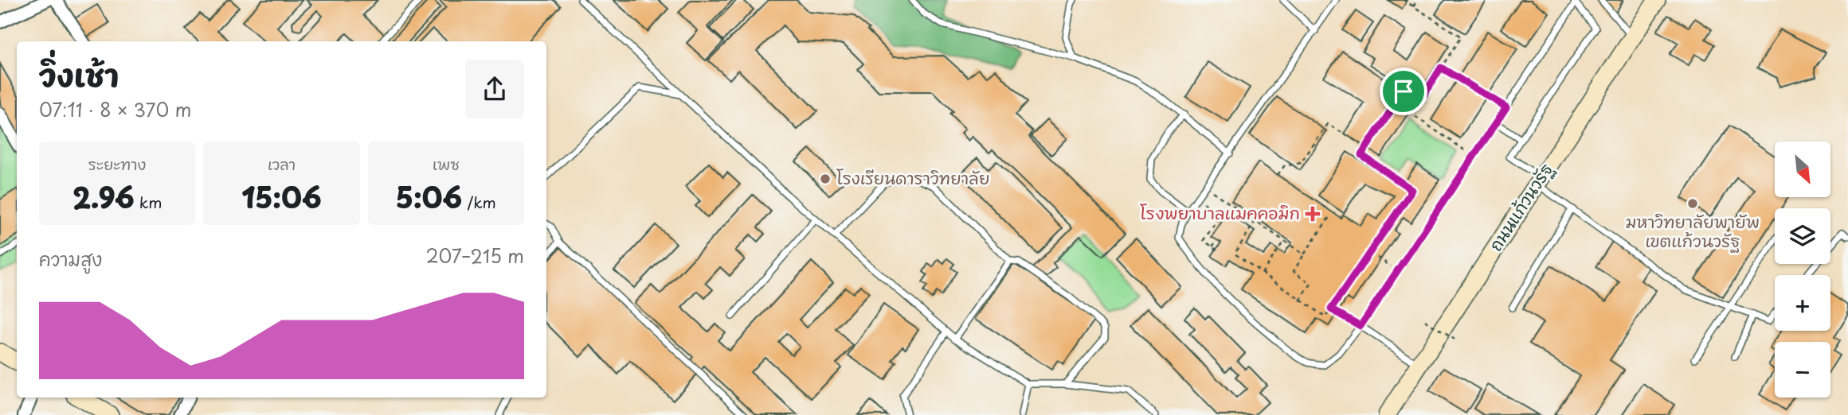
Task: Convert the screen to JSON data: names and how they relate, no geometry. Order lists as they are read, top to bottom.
{
  "streets": {
    "street": ["ถนนแก้วนวรัฐ"]
  },
  "places": {
    "other": ["โรงเรียนดาราวิทยาลัย", "มหาวิทยาลัยพายัพ เขตแก้วนวรัฐ"],
    "health": ["โรงพยาบาลแมคคอมิก"]
  },
  "north": "bottom right",
  "page": {
    "heading": ["วิ่งเช้า", "07:11 · 8 × 370 m"],
    "stats": [
      ["ระยะทาง", "2.96 km"],
      ["เวลา", "15:06"],
      ["เพซ", "5:06 /km"]
    ],
    "map_buttons": ["+", "−"],
    "chart": ["ความสูง", "207–215 m"]
  }
}
